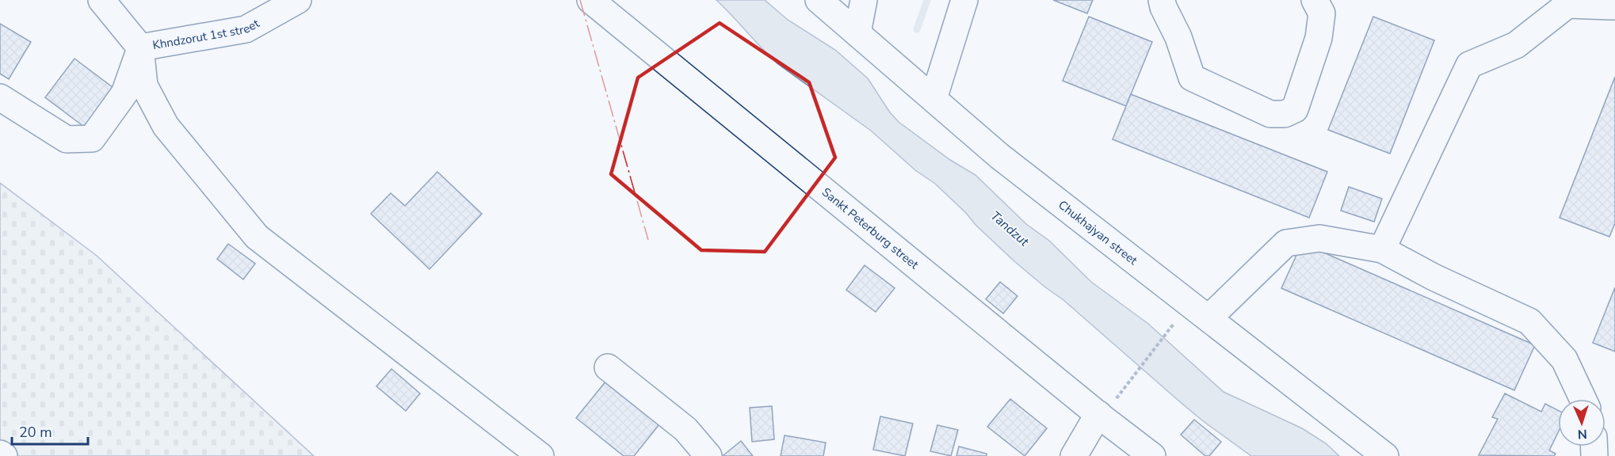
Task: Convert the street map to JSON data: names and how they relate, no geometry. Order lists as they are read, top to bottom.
{
  "streets": {
    "street": ["Khndzorut 1st street", "Sankt Peterburg street", "Chukhajyan street"]
  },
  "water": ["Tandzut"],
  "scale_bar": "20 m",
  "north": "bottom"
}
